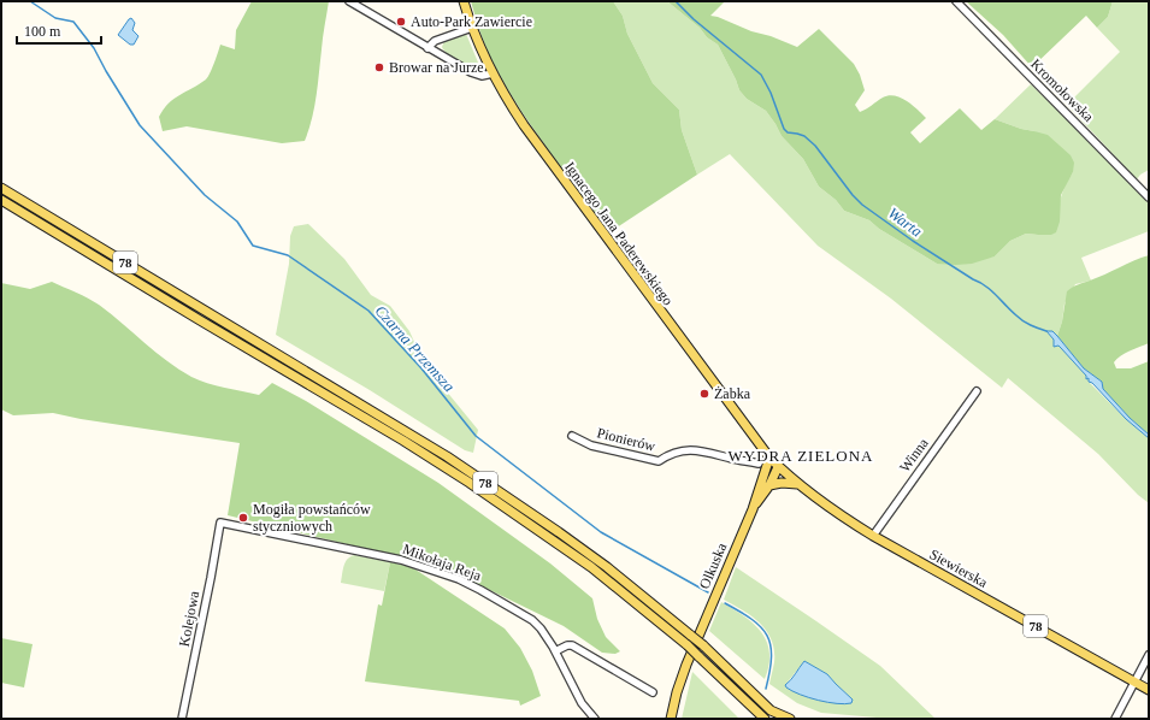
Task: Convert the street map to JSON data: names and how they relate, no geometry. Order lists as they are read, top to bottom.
{
  "streets": {
    "main road": [
      "Ignacego Jana Paderewskiego",
      "78",
      "Olkuska",
      "Siewierska"
    ],
    "street": [
      "Kromołowska",
      "Pionierów",
      "Winna",
      "Mikołaja Reja",
      "Kolejowa"
    ]
  },
  "crossings": [
    ["Ignacego Jana Paderewskiego", "Olkuska"],
    ["Ignacego Jana Paderewskiego", "Siewierska"],
    ["78", "Olkuska"],
    ["Winna", "Siewierska"],
    ["Mikołaja Reja", "Kolejowa"],
    ["Olkuska", "Siewierska"]
  ],
  "districts": ["WYDRA ZIELONA"],
  "water": ["Warta", "Czarna Przemsza"],
  "places": [
    "Auto-Park Zawiercie",
    "Browar na Jurze",
    "Żabka",
    "Mogiła powstańców styczniowych"
  ],
  "scale_bar": "100 m"
}
